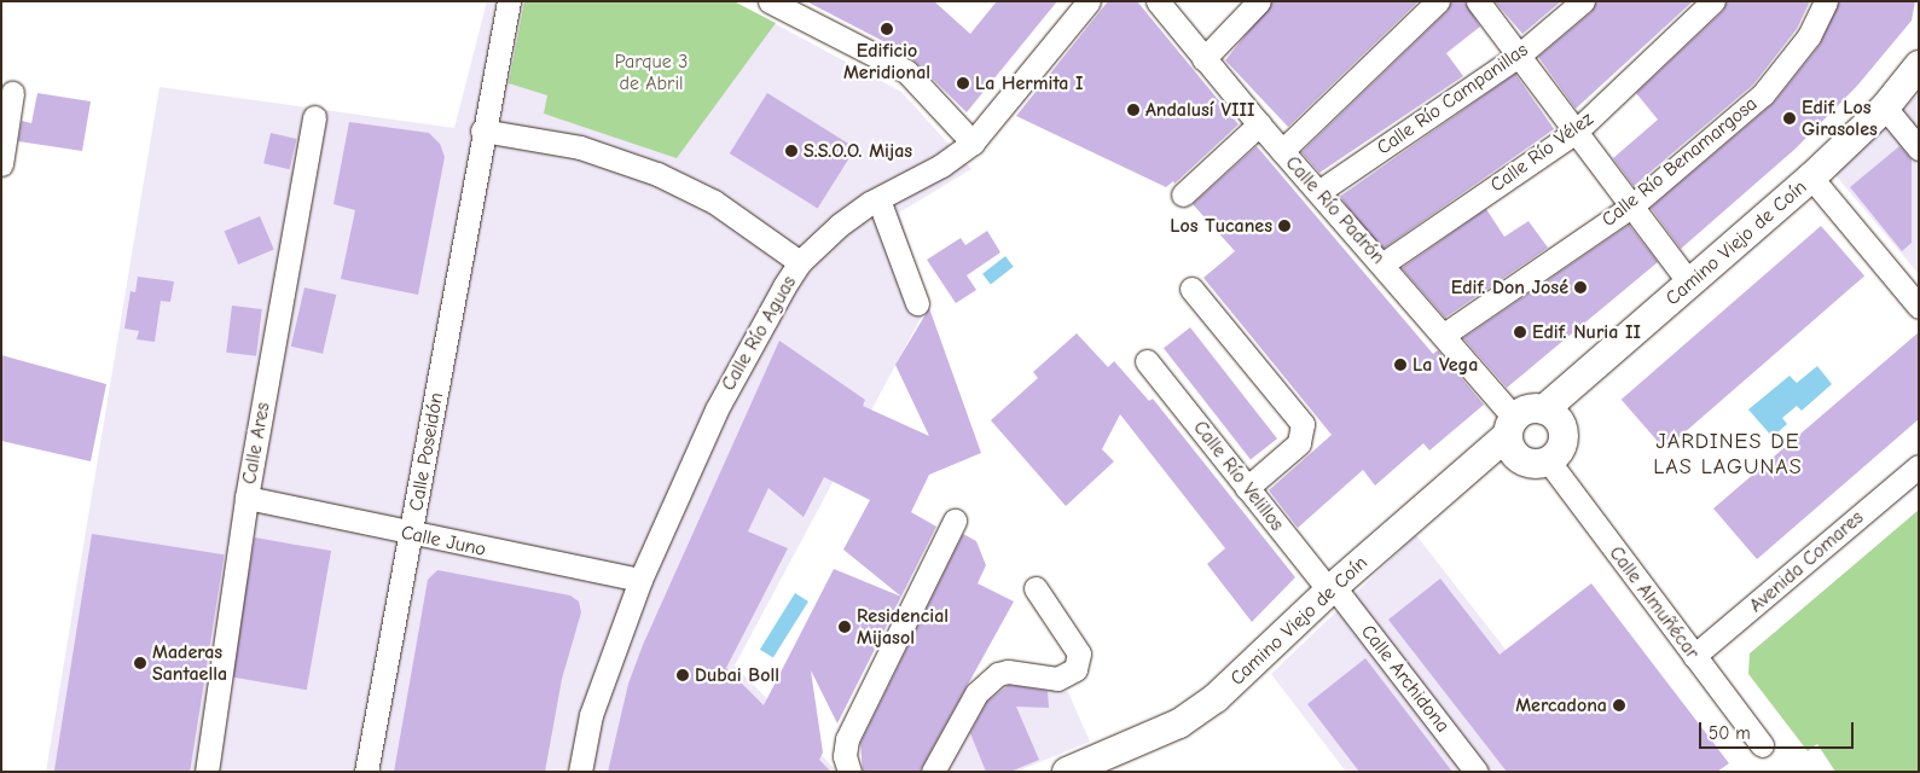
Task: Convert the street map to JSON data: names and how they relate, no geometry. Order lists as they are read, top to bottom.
{
  "streets": {
    "street": [
      "Calle Río Campanillas",
      "Calle Río Vélez",
      "Calle Río Benamargosa",
      "Calle Río Padrón",
      "Camino Viejo de Coín",
      "Calle Río Aguas",
      "Calle Ares",
      "Calle Poseidón",
      "Calle Río Velillos",
      "Calle Juno",
      "Avenida Comares",
      "Calle Almuñécar",
      "Calle Archidona"
    ]
  },
  "crossings": [
    ["Calle Río Campanillas", "Calle Río Padrón"],
    ["Calle Río Vélez", "Calle Río Padrón"],
    ["Calle Río Benamargosa", "Calle Río Padrón"],
    ["Calle Río Padrón", "Camino Viejo de Coín"],
    ["Calle Río Padrón", "Calle Almuñécar"],
    ["Camino Viejo de Coín", "Calle Río Velillos"],
    ["Camino Viejo de Coín", "Calle Almuñécar"],
    ["Camino Viejo de Coín", "Calle Archidona"],
    ["Calle Río Aguas", "Calle Juno"],
    ["Calle Ares", "Calle Juno"],
    ["Calle Poseidón", "Calle Juno"],
    ["Calle Río Velillos", "Calle Archidona"],
    ["Avenida Comares", "Calle Almuñécar"]
  ],
  "districts": ["JARDINES DE LAS LAGUNAS"],
  "parks": ["Parque 3 de Abril"],
  "places": [
    "Edificio Meridional",
    "La Hermita I",
    "Andalusí VIII",
    "Edif. Los Girasoles",
    "S.S.O.O. Mijas",
    "Los Tucanes",
    "Edif. Don José",
    "Edif. Nuria II",
    "La Vega",
    "Residencial Mijasol",
    "Maderas Santaella",
    "Dubai Boll",
    "Mercadona"
  ],
  "scale_bar": "50 m"
}
